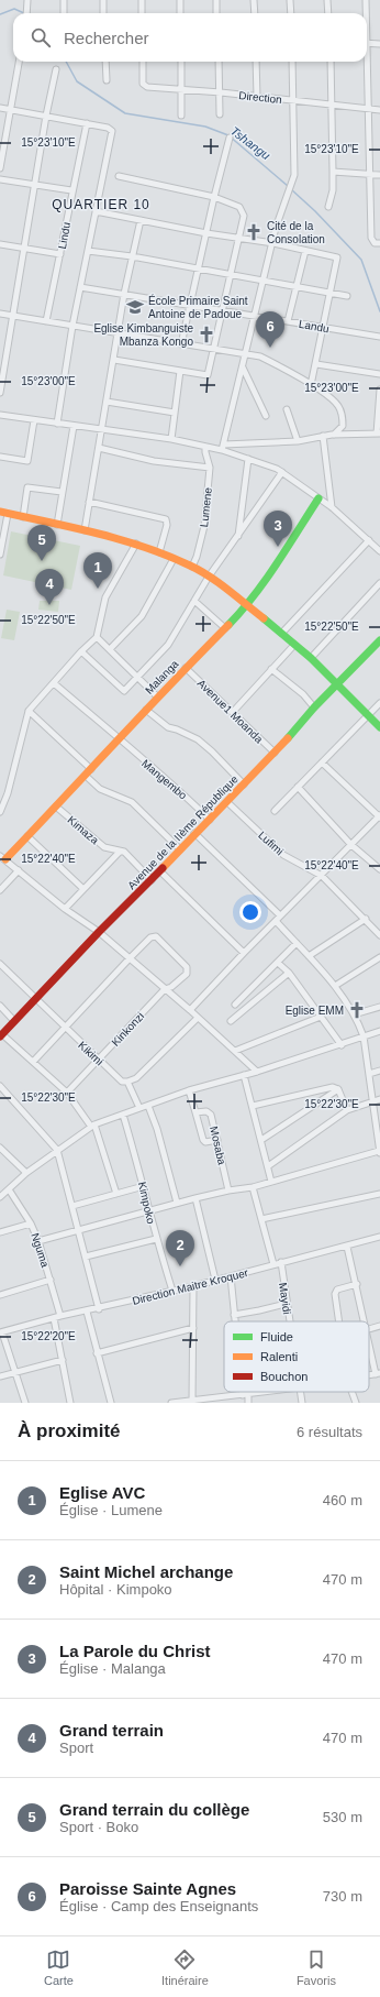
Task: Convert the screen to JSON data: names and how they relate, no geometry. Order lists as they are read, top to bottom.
{
  "streets": {
    "street": [
      "Direction",
      "Lindu",
      "Landu",
      "Lumene",
      "Malanga",
      "Avenue1 Moanda",
      "Mangembo",
      "Kimaza",
      "Avenue de la IIème République",
      "Lufimi",
      "Kinkonzi",
      "Kikimi",
      "Mosaba",
      "Kimpoko",
      "Nguma",
      "Direction Maitre Kroquer",
      "Mayidi"
    ]
  },
  "crossings": [
    ["Malanga", "Avenue1 Moanda"],
    ["Malanga", "Mangembo"],
    ["Malanga", "Kimaza"],
    ["Avenue1 Moanda", "Avenue de la IIème République"],
    ["Mangembo", "Avenue de la IIème République"],
    ["Kimaza", "Avenue de la IIème République"],
    ["Avenue de la IIème République", "Lufimi"],
    ["Avenue de la IIème République", "Kikimi"],
    ["Kinkonzi", "Kikimi"],
    ["Kimpoko", "Direction Maitre Kroquer"],
    ["Nguma", "Direction Maitre Kroquer"],
    ["Direction Maitre Kroquer", "Mayidi"]
  ],
  "districts": ["QUARTIER 10"],
  "water": ["Tshangu"],
  "places": {
    "church": ["Cité de la Consolation", "Eglise Kimbanguiste Mbanza Kongo", "Eglise EMM"],
    "school or university": ["École Primaire Saint Antoine de Padoue"]
  },
  "legend": ["Fluide", "Ralenti", "Bouchon"],
  "page": {
    "search": "Rechercher",
    "pins": [
      "6",
      "3",
      "5",
      "1",
      "4",
      "2"
    ],
    "heading": ["À proximité", "6 résultats"],
    "list": [
      {
        "mark": "1",
        "name": "Eglise AVC",
        "note": "Église · Lumene",
        "value": "460 m"
      },
      {
        "mark": "2",
        "name": "Saint Michel archange",
        "note": "Hôpital · Kimpoko",
        "value": "470 m"
      },
      {
        "mark": "3",
        "name": "La Parole du Christ",
        "note": "Église · Malanga",
        "value": "470 m"
      },
      {
        "mark": "4",
        "name": "Grand terrain",
        "note": "Sport",
        "value": "470 m"
      },
      {
        "mark": "5",
        "name": "Grand terrain du collège",
        "note": "Sport · Boko",
        "value": "530 m"
      },
      {
        "mark": "6",
        "name": "Paroisse Sainte Agnes",
        "note": "Église · Camp des Enseignants",
        "value": "730 m"
      }
    ],
    "nav": ["Carte", "Itinéraire", "Favoris"]
  },
  "coordinates": [
    "15°23'10\"E",
    "15°23'00\"E",
    "15°22'50\"E",
    "15°22'40\"E",
    "15°22'30\"E",
    "15°22'20\"E"
  ]
}
